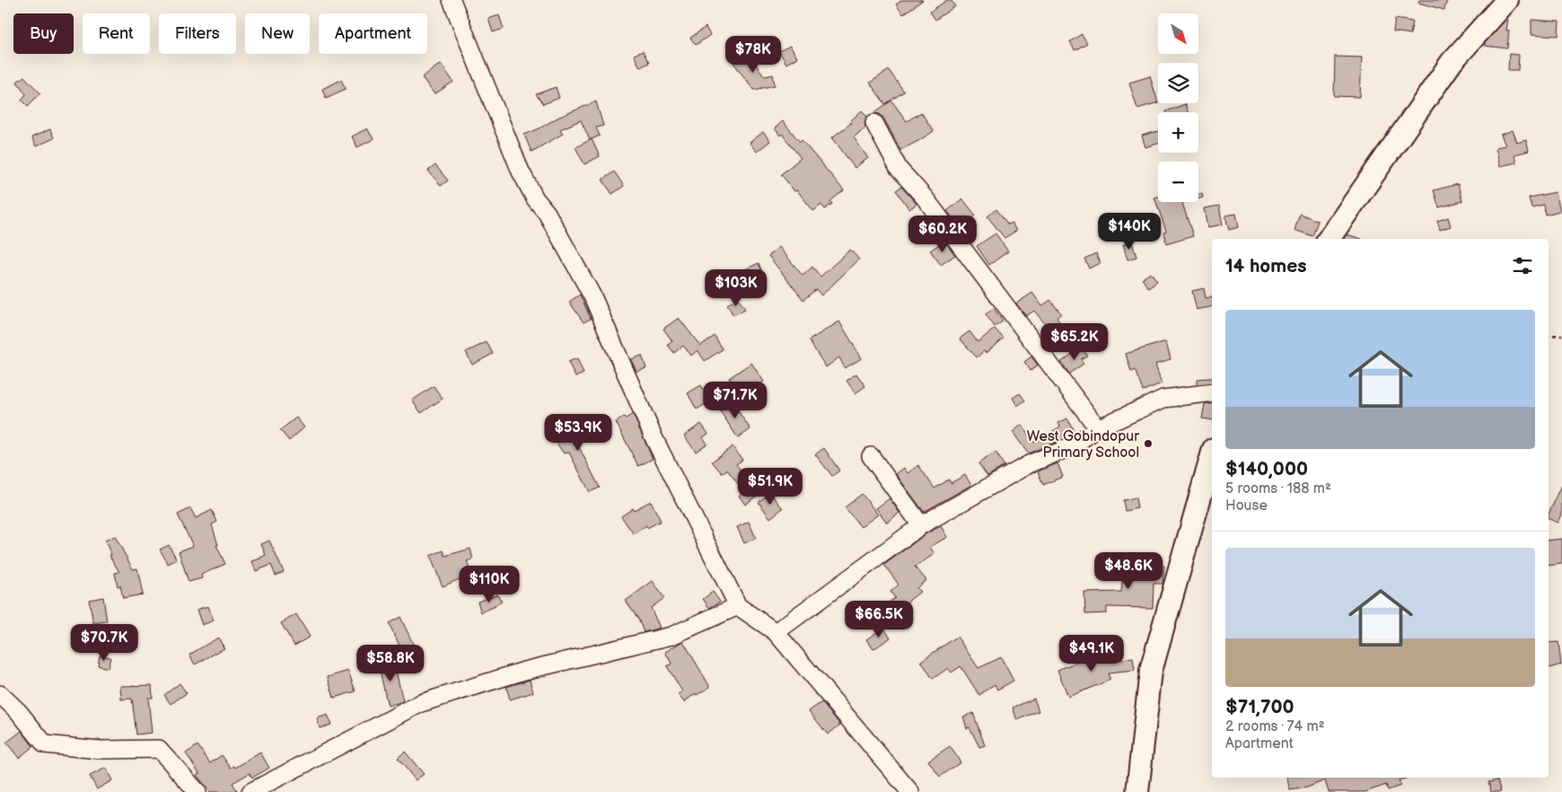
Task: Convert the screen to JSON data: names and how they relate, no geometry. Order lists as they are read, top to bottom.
{
  "places": ["West Gobindopur Primary School"],
  "north": "bottom right",
  "page": {
    "map_buttons": ["+", "−"],
    "chip": [
      "Buy",
      "Rent",
      "Filters",
      "New",
      "Apartment"
    ],
    "price": [
      "$78K",
      "$140K",
      "$60.2K",
      "$103K",
      "$65.2K",
      "$71.7K",
      "$53.9K",
      "$51.9K",
      "$48.6K",
      "$110K",
      "$66.5K",
      "$70.7K",
      "$49.1K",
      "$58.8K"
    ],
    "heading": "14 homes",
    "list": [
      {
        "name": "$140,000",
        "note": "5 rooms · 188 m² · House"
      },
      {
        "name": "$71,700",
        "note": "2 rooms · 74 m² · Apartment"
      }
    ]
  }
}
